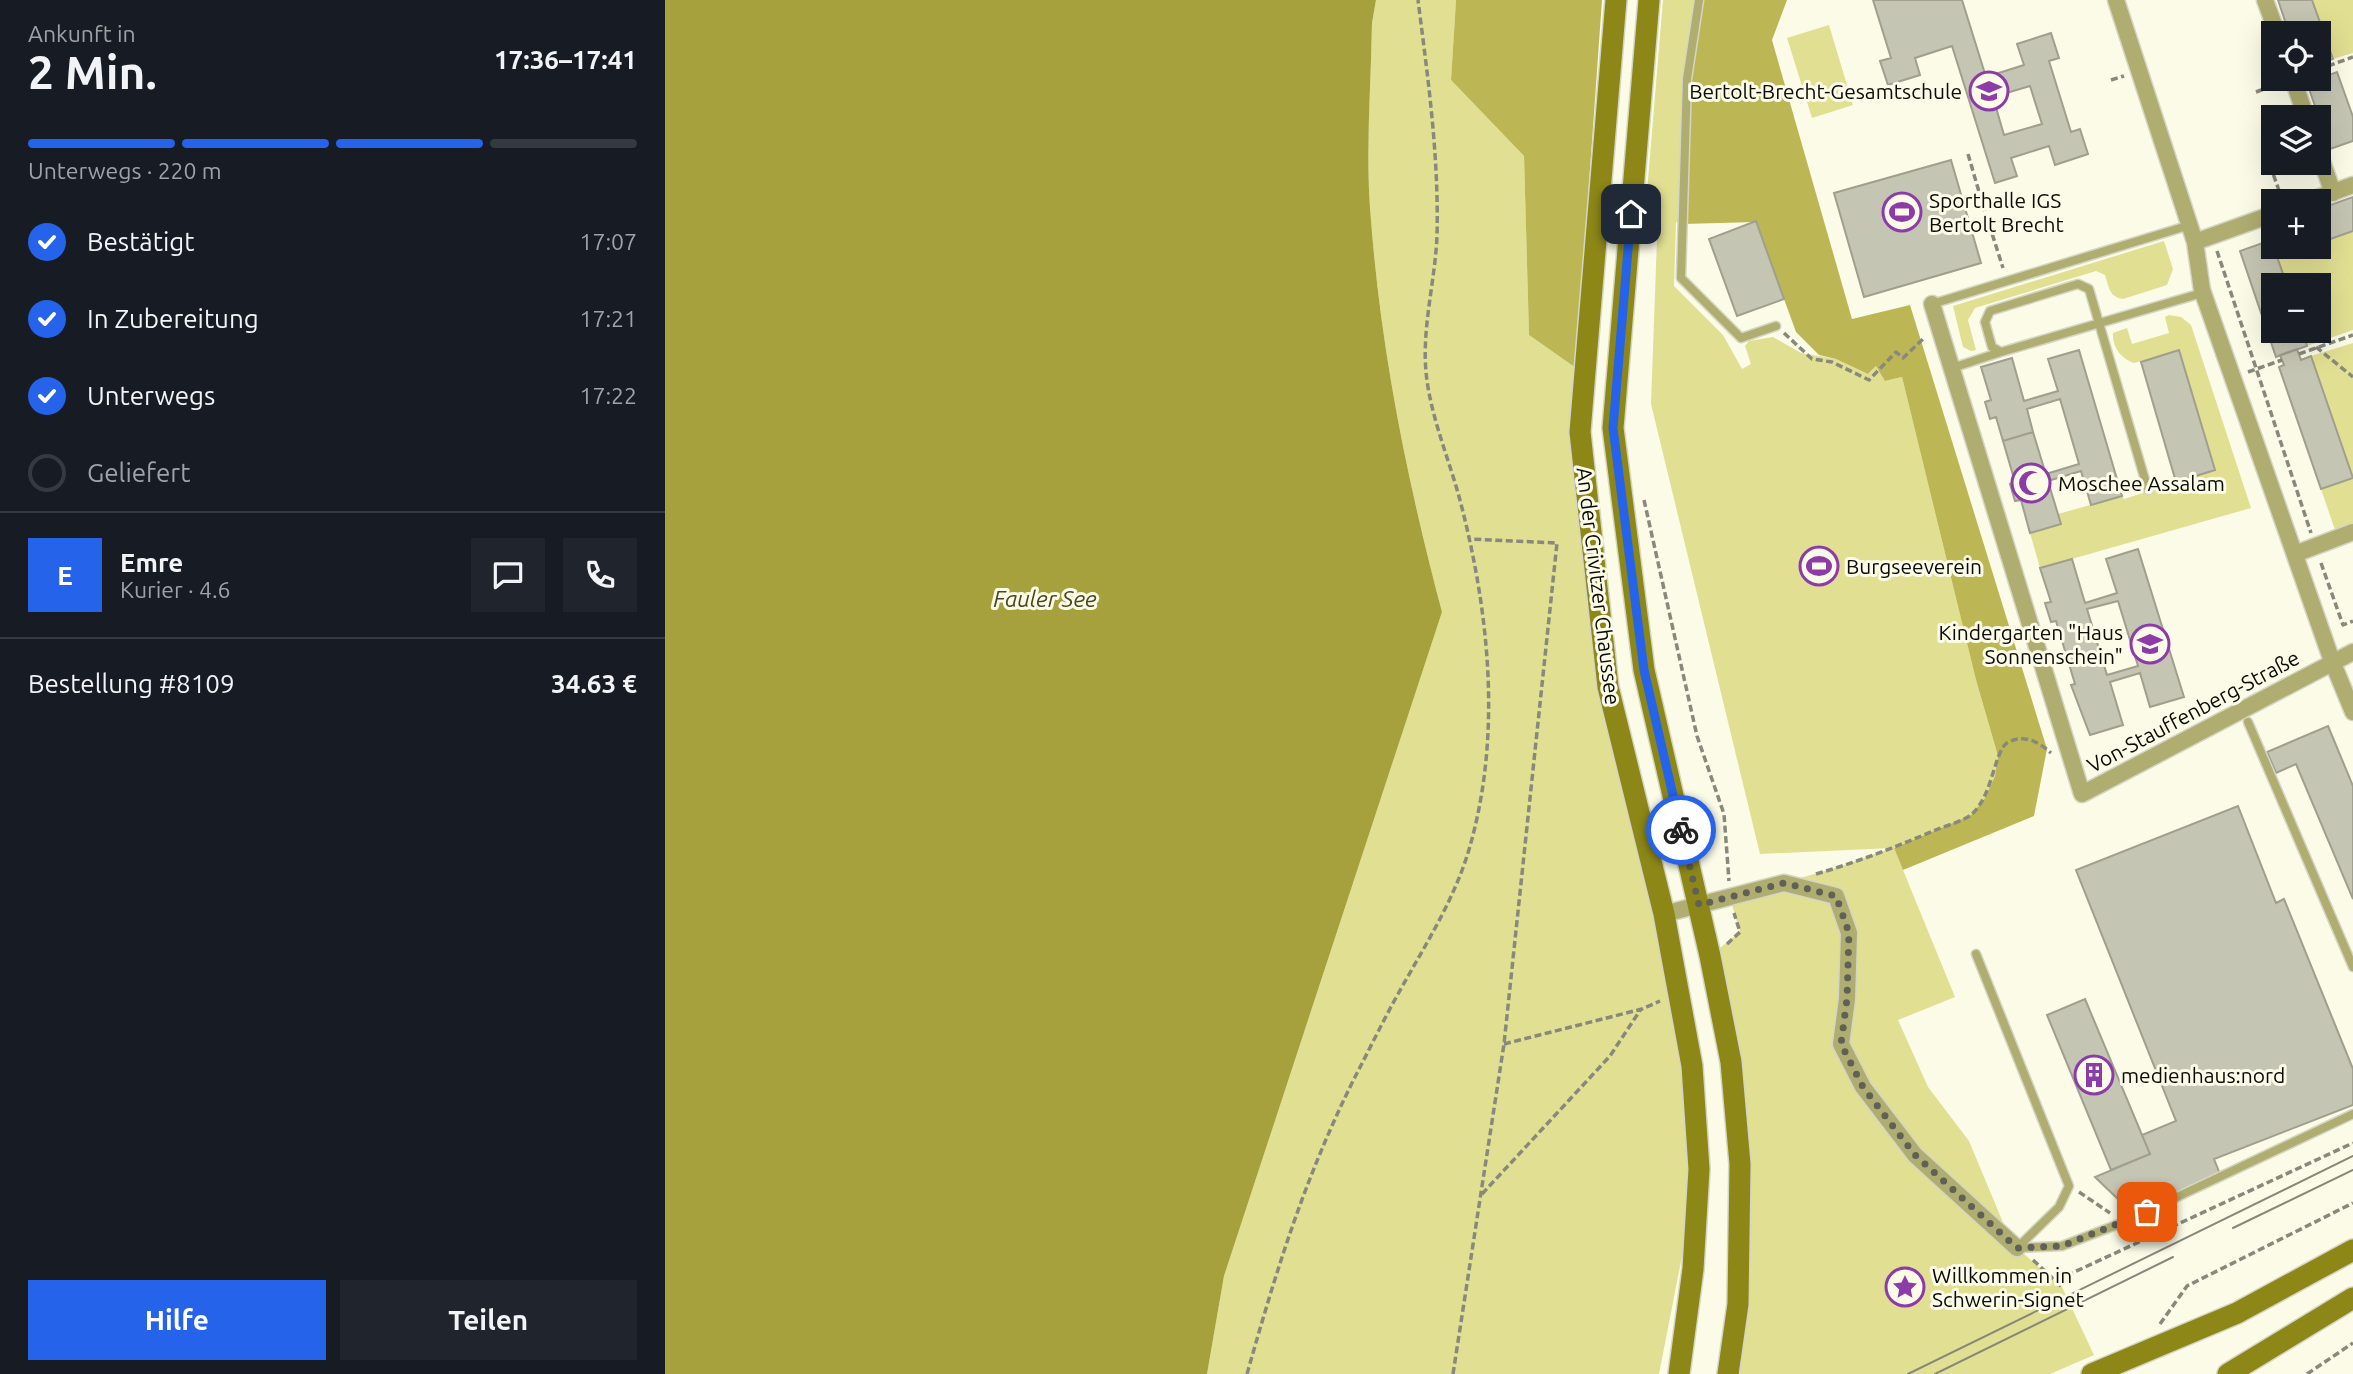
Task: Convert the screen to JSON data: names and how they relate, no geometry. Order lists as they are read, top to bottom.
{
  "streets": {
    "street": ["An der Crivitzer Chaussee", "Von-Stauffenberg-Straße"]
  },
  "water": ["Fauler See"],
  "places": {
    "school or university": ["Bertolt-Brecht-Gesamtschule", "Kindergarten \"Haus Sonnenschein\""],
    "sports": ["Sporthalle IGS Bertolt Brecht", "Burgseeverein"],
    "mosque": ["Moschee Assalam"],
    "building": ["medienhaus:nord"],
    "place": ["Willkommen in Schwerin-Signet"]
  },
  "page": {
    "heading": ["2 Min.", "Ankunft in", "17:36–17:41"],
    "panel": [
      "Emre",
      "Kurier · 4.6",
      "Bestellung #8109",
      "34.63 €"
    ],
    "map_buttons": ["+", "−"],
    "bar": "Unterwegs · 220 m",
    "list": [
      ["Bestätigt", "17:07"],
      ["In Zubereitung", "17:21"],
      ["Unterwegs", "17:22"],
      "Geliefert"
    ],
    "round": "E",
    "buttons": ["Hilfe", "Teilen"]
  }
}
